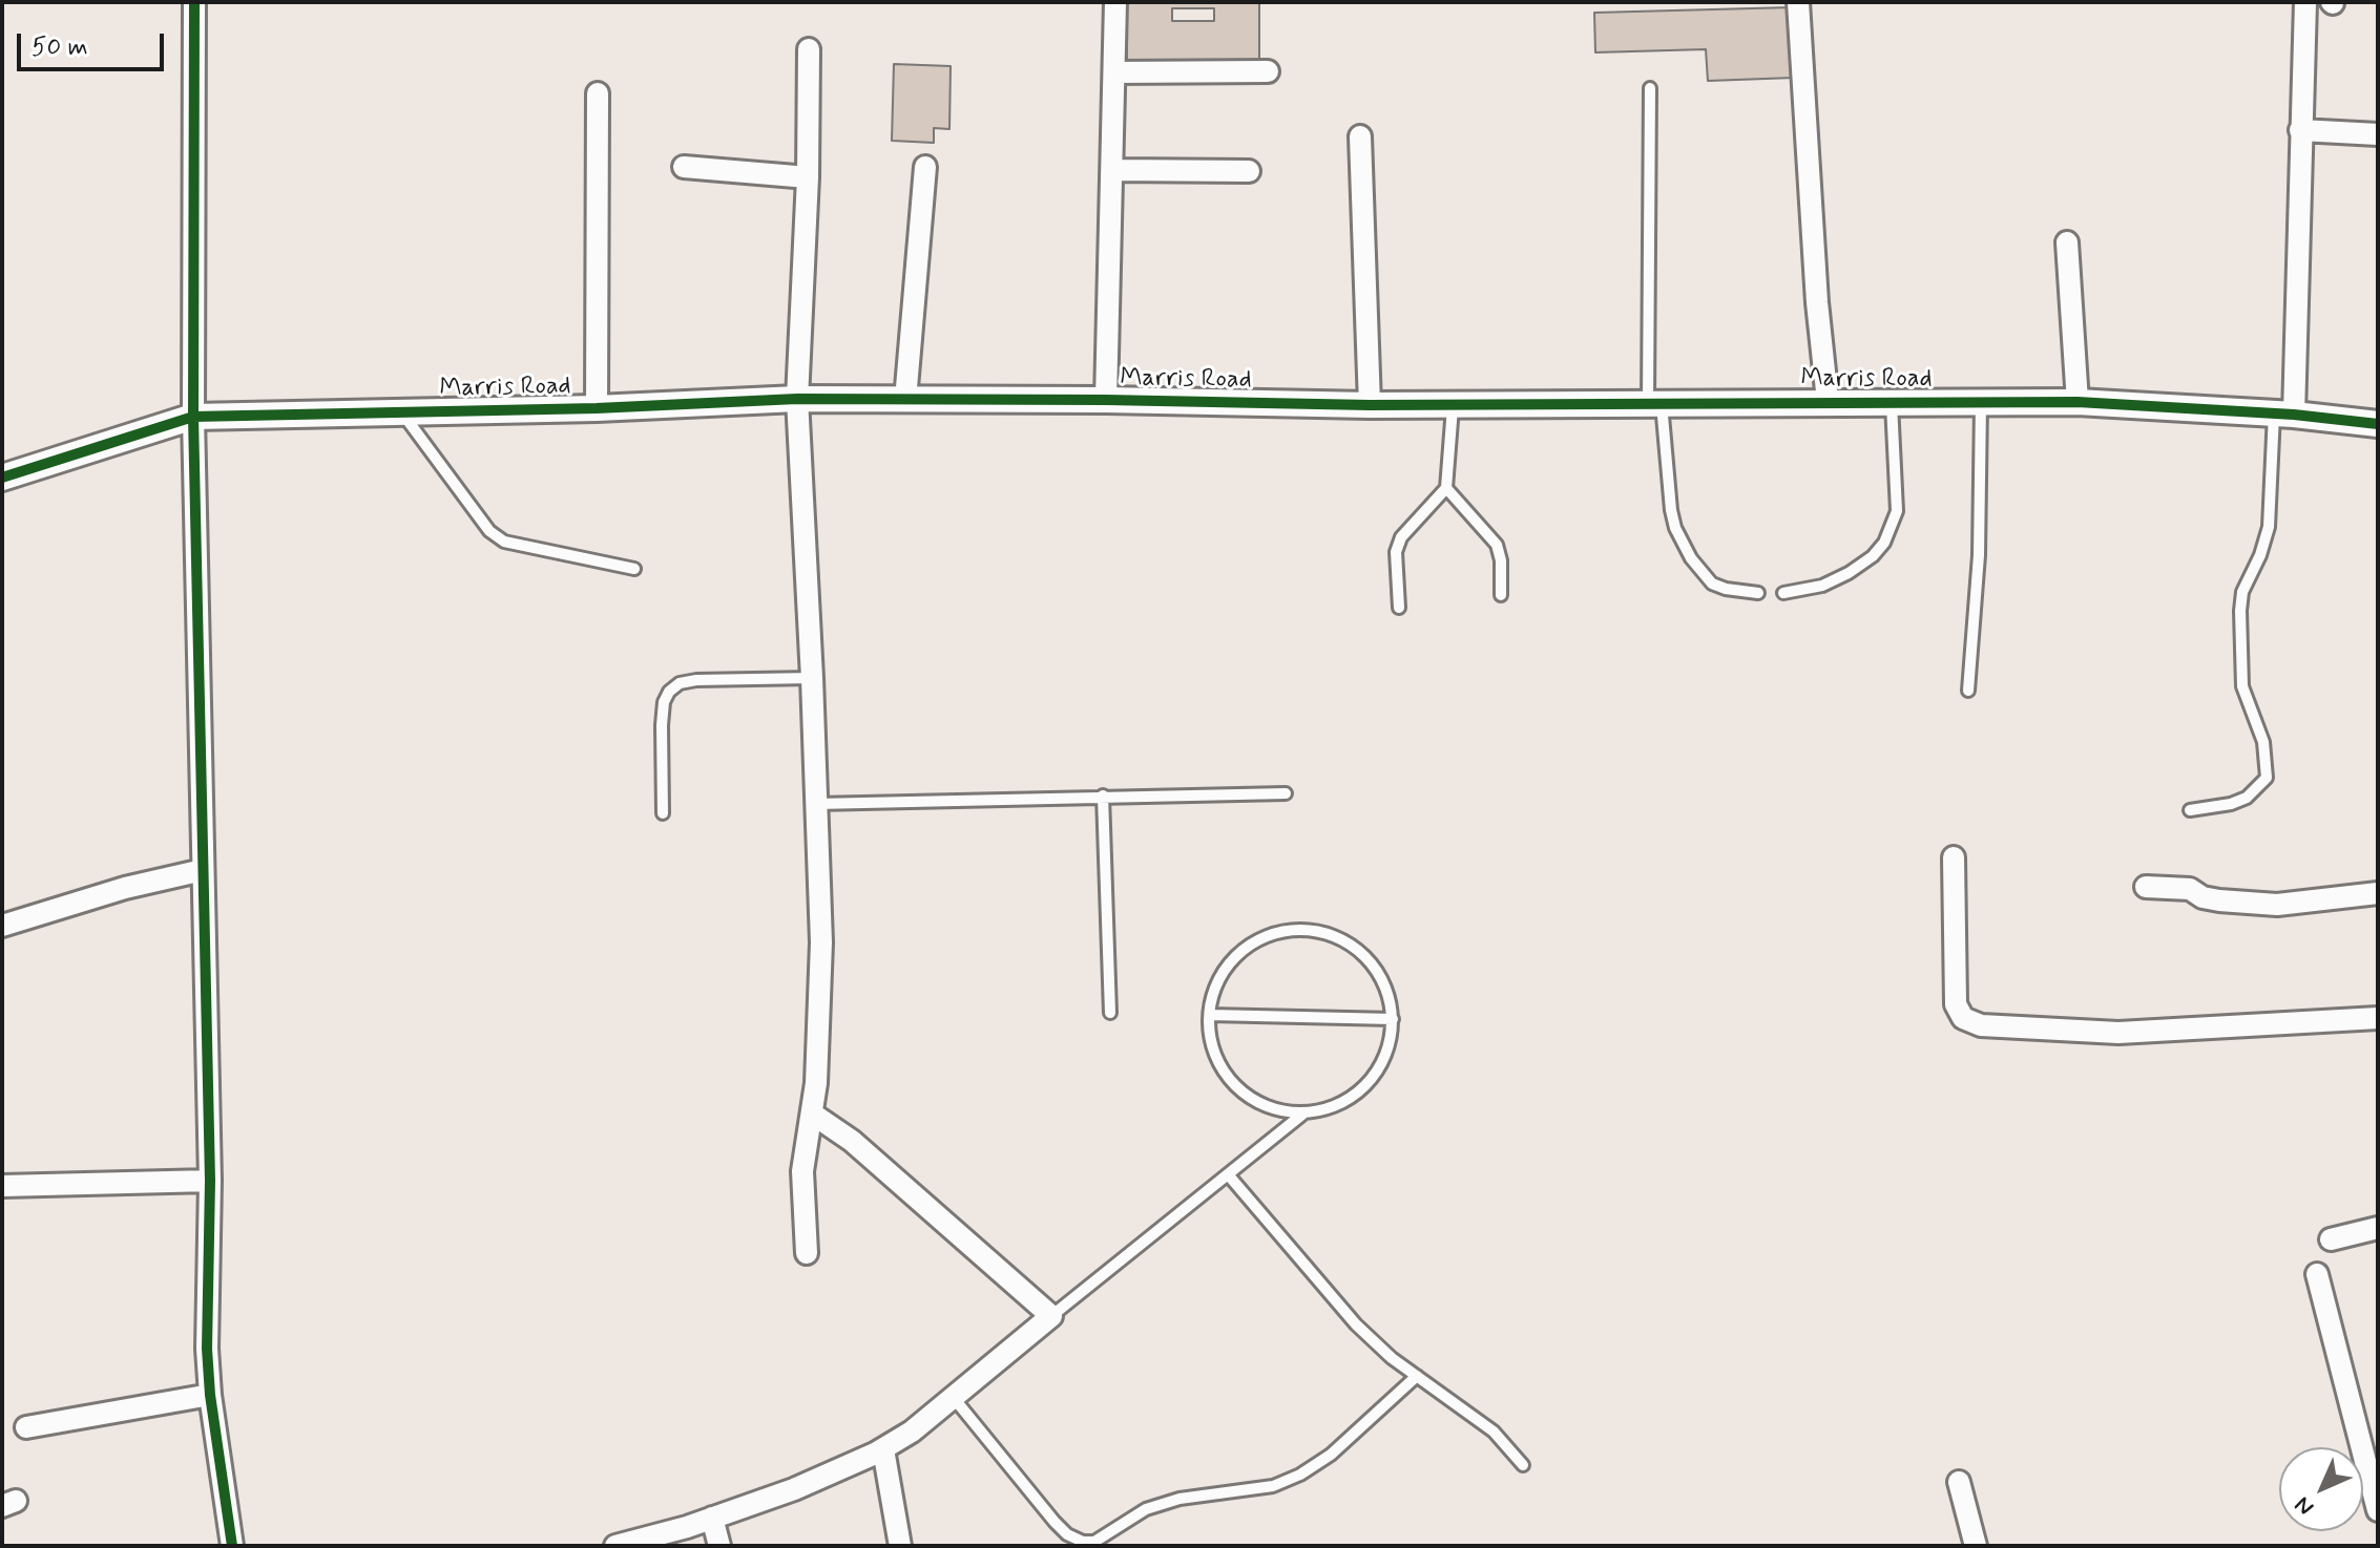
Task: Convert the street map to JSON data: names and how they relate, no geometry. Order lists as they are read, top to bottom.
{
  "streets": {
    "street": ["Marris Road"]
  },
  "scale_bar": "50 m",
  "north": "bottom left"
}
